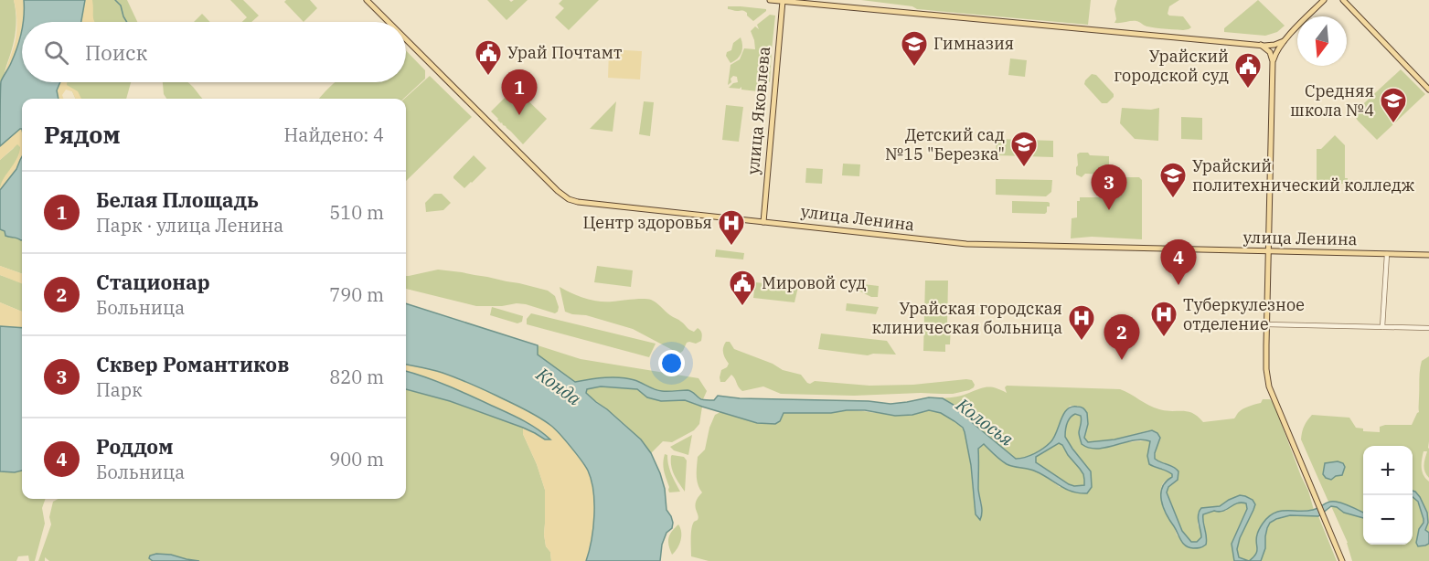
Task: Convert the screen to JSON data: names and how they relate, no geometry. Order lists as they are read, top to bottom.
{
  "streets": {
    "main road": ["улица Яковлева", "улица Ленина"]
  },
  "crossings": [
    ["улица Яковлева", "улица Ленина"]
  ],
  "water": ["Конда", "Колосья"],
  "places": {
    "school or university": [
      "Гимназия",
      "Средняя школа №4",
      "Детский сад №15 \"Березка\"",
      "Урайский политехнический колледж"
    ],
    "public building": ["Урай Почтамт", "Урайский городской суд", "Мировой суд"],
    "hospital": ["Центр здоровья", "Туберкулезное отделение", "Урайская городская клиническая больница"]
  },
  "north": "bottom",
  "page": {
    "search": "Поиск",
    "pins": [
      "1",
      "3",
      "4",
      "2"
    ],
    "heading": ["Рядом", "Найдено: 4"],
    "list": [
      {
        "mark": "1",
        "name": "Белая Площадь",
        "note": "Парк · улица Ленина",
        "value": "510 m"
      },
      {
        "mark": "2",
        "name": "Стационар",
        "note": "Больница",
        "value": "790 m"
      },
      {
        "mark": "3",
        "name": "Сквер Романтиков",
        "note": "Парк",
        "value": "820 m"
      },
      {
        "mark": "4",
        "name": "Роддом",
        "note": "Больница",
        "value": "900 m"
      }
    ],
    "map_buttons": ["+", "−"]
  }
}
